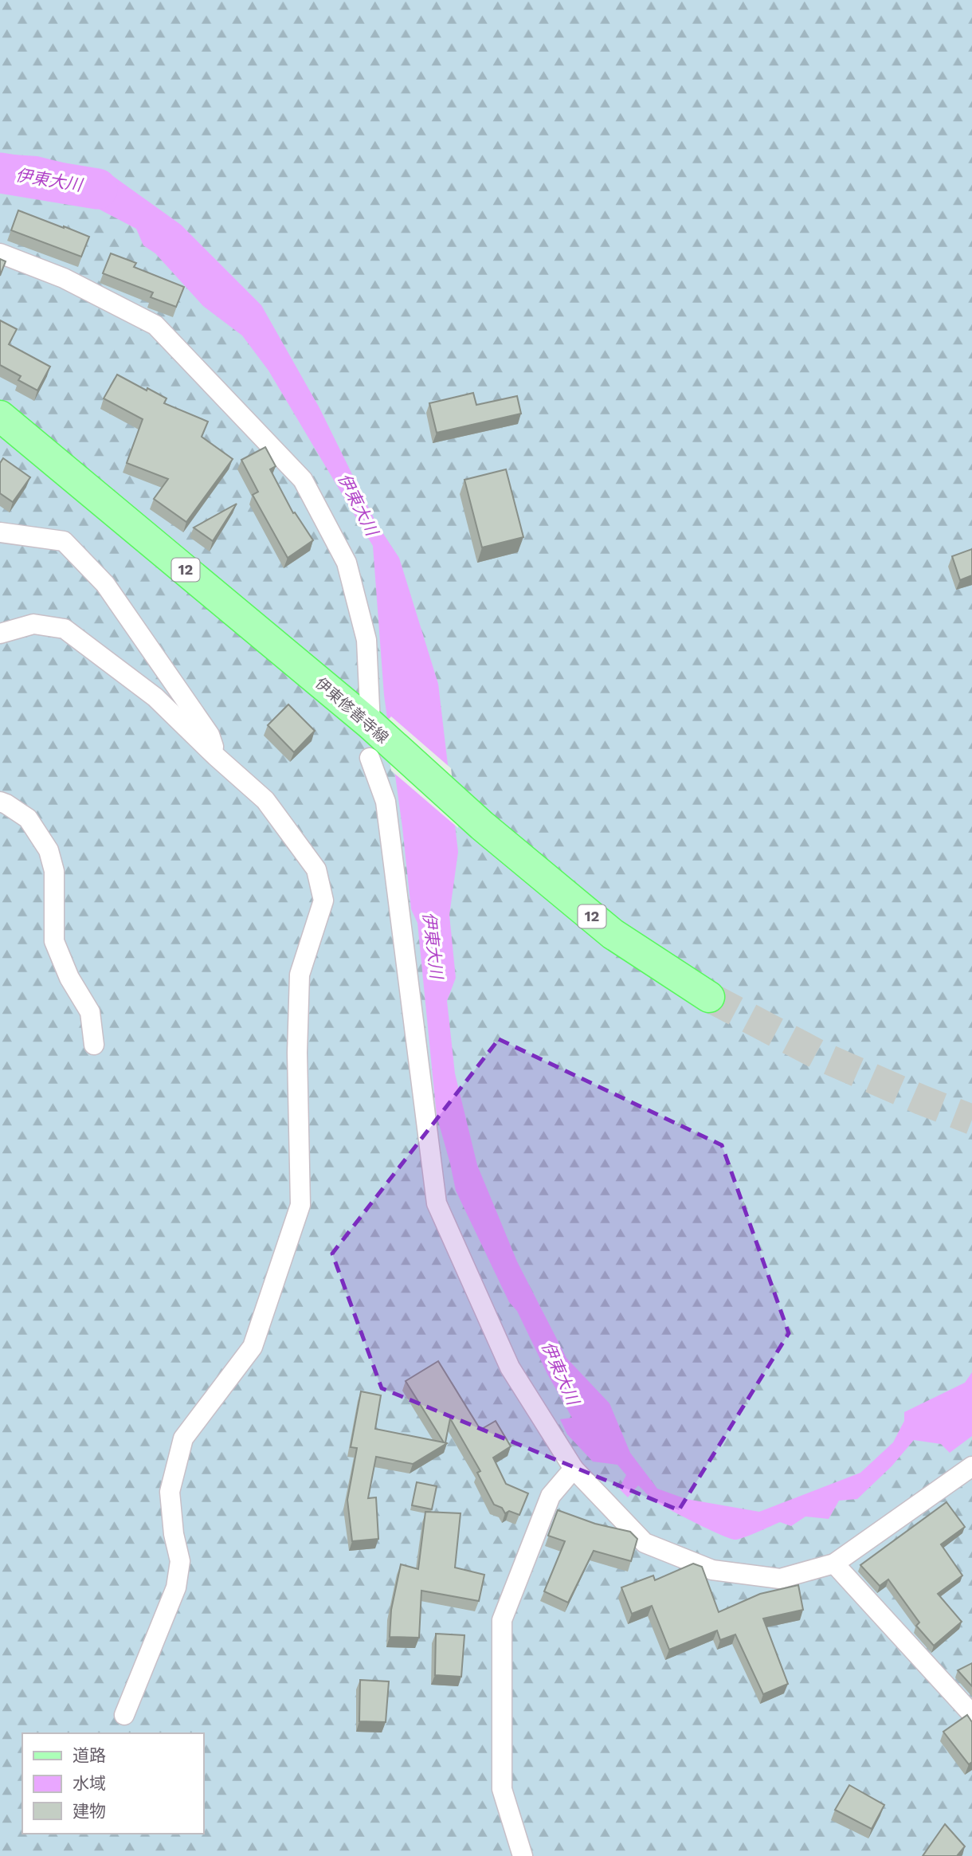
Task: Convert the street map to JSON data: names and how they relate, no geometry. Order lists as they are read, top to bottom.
{
  "streets": {
    "main road": ["12", "伊東修善寺線"]
  },
  "water": ["伊東大川"],
  "legend": ["道路", "水域", "建物"]
}
